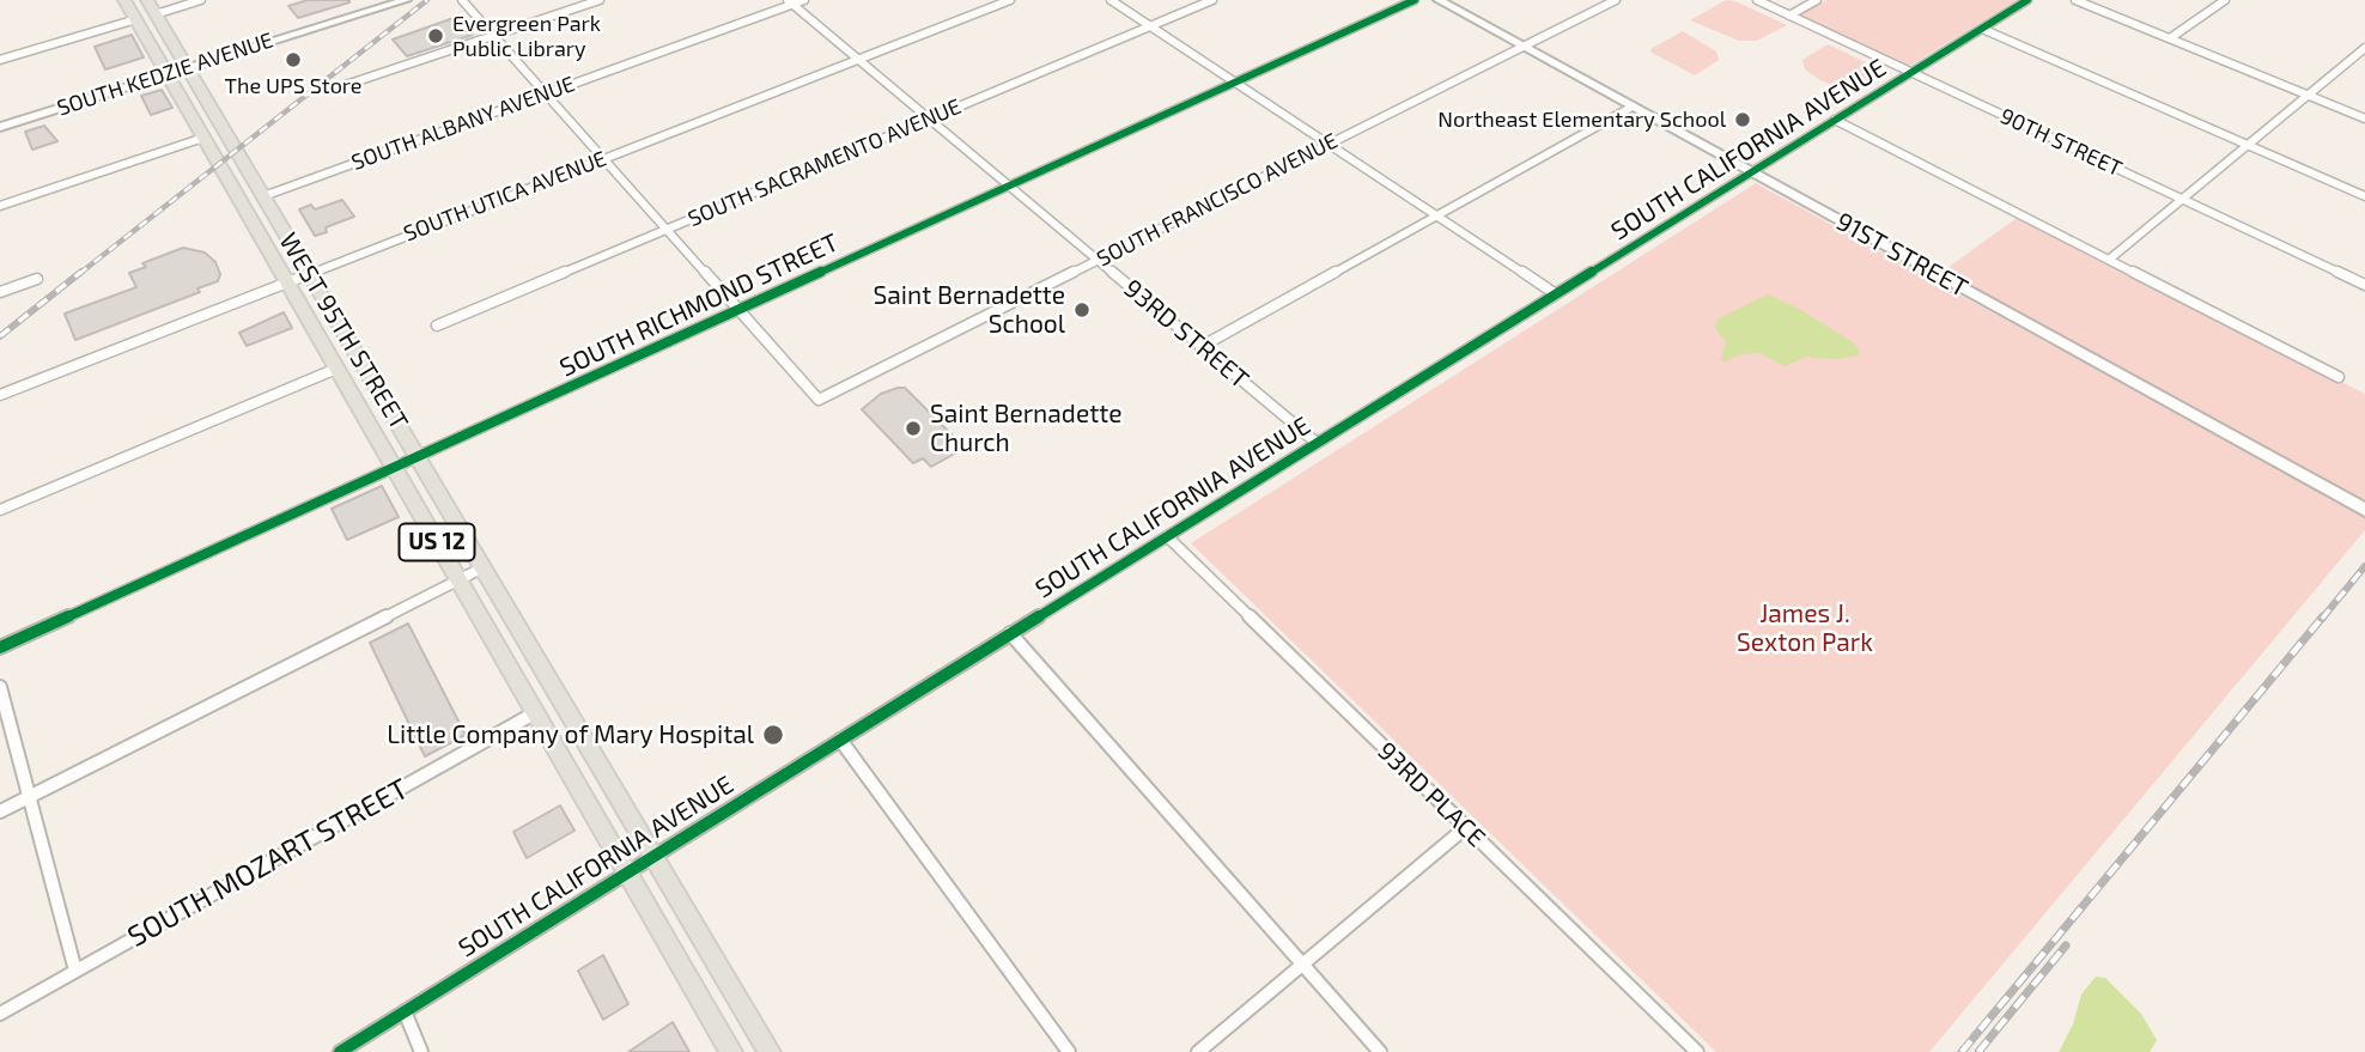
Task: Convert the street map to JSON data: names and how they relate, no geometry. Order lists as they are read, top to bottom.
{
  "streets": {
    "main road": ["SOUTH KEDZIE AVENUE", "WEST 95TH STREET", "US 12"],
    "street": [
      "SOUTH ALBANY AVENUE",
      "90TH STREET",
      "SOUTH CALIFORNIA AVENUE",
      "SOUTH SACRAMENTO AVENUE",
      "SOUTH UTICA AVENUE",
      "SOUTH FRANCISCO AVENUE",
      "91ST STREET",
      "SOUTH RICHMOND STREET",
      "93RD STREET",
      "93RD PLACE",
      "SOUTH MOZART STREET"
    ]
  },
  "crossings": [
    ["SOUTH KEDZIE AVENUE", "WEST 95TH STREET"],
    ["SOUTH ALBANY AVENUE", "WEST 95TH STREET"],
    ["SOUTH ALBANY AVENUE", "93RD STREET"],
    ["90TH STREET", "SOUTH CALIFORNIA AVENUE"],
    ["SOUTH CALIFORNIA AVENUE", "91ST STREET"],
    ["SOUTH CALIFORNIA AVENUE", "WEST 95TH STREET"],
    ["SOUTH CALIFORNIA AVENUE", "93RD STREET"],
    ["SOUTH CALIFORNIA AVENUE", "93RD PLACE"],
    ["SOUTH SACRAMENTO AVENUE", "93RD STREET"],
    ["SOUTH UTICA AVENUE", "WEST 95TH STREET"],
    ["SOUTH UTICA AVENUE", "93RD STREET"],
    ["SOUTH FRANCISCO AVENUE", "91ST STREET"],
    ["SOUTH FRANCISCO AVENUE", "SOUTH RICHMOND STREET"],
    ["SOUTH FRANCISCO AVENUE", "93RD STREET"],
    ["SOUTH RICHMOND STREET", "WEST 95TH STREET"],
    ["SOUTH RICHMOND STREET", "93RD STREET"],
    ["WEST 95TH STREET", "SOUTH MOZART STREET"]
  ],
  "parks": ["James J. Sexton Park"],
  "places": [
    "Evergreen Park Public Library",
    "The UPS Store",
    "Northeast Elementary School",
    "Saint Bernadette School",
    "Saint Bernadette Church",
    "Little Company of Mary Hospital"
  ]
}
